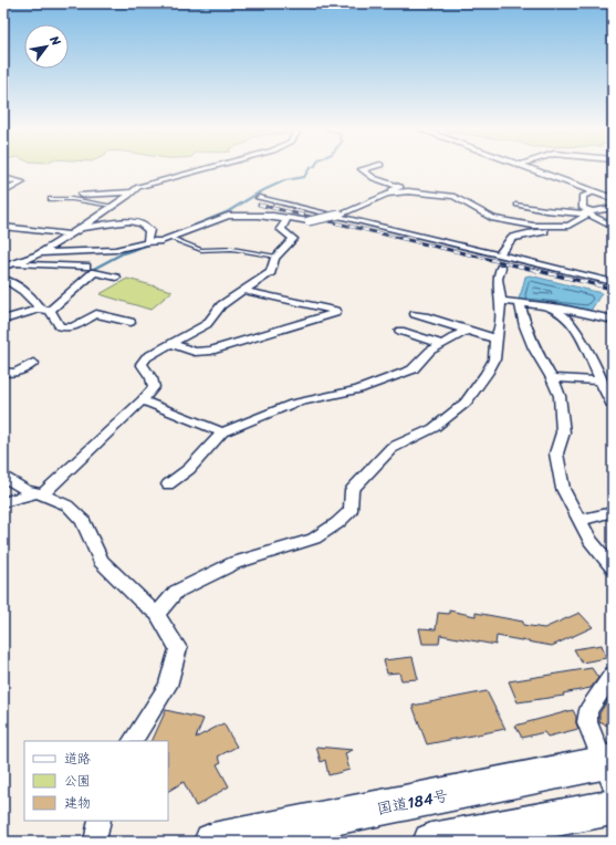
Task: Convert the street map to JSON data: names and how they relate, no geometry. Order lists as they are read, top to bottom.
{
  "streets": {
    "highway": ["国道184号"]
  },
  "legend": ["道路", "公園", "建物"],
  "north": "top right"
}
